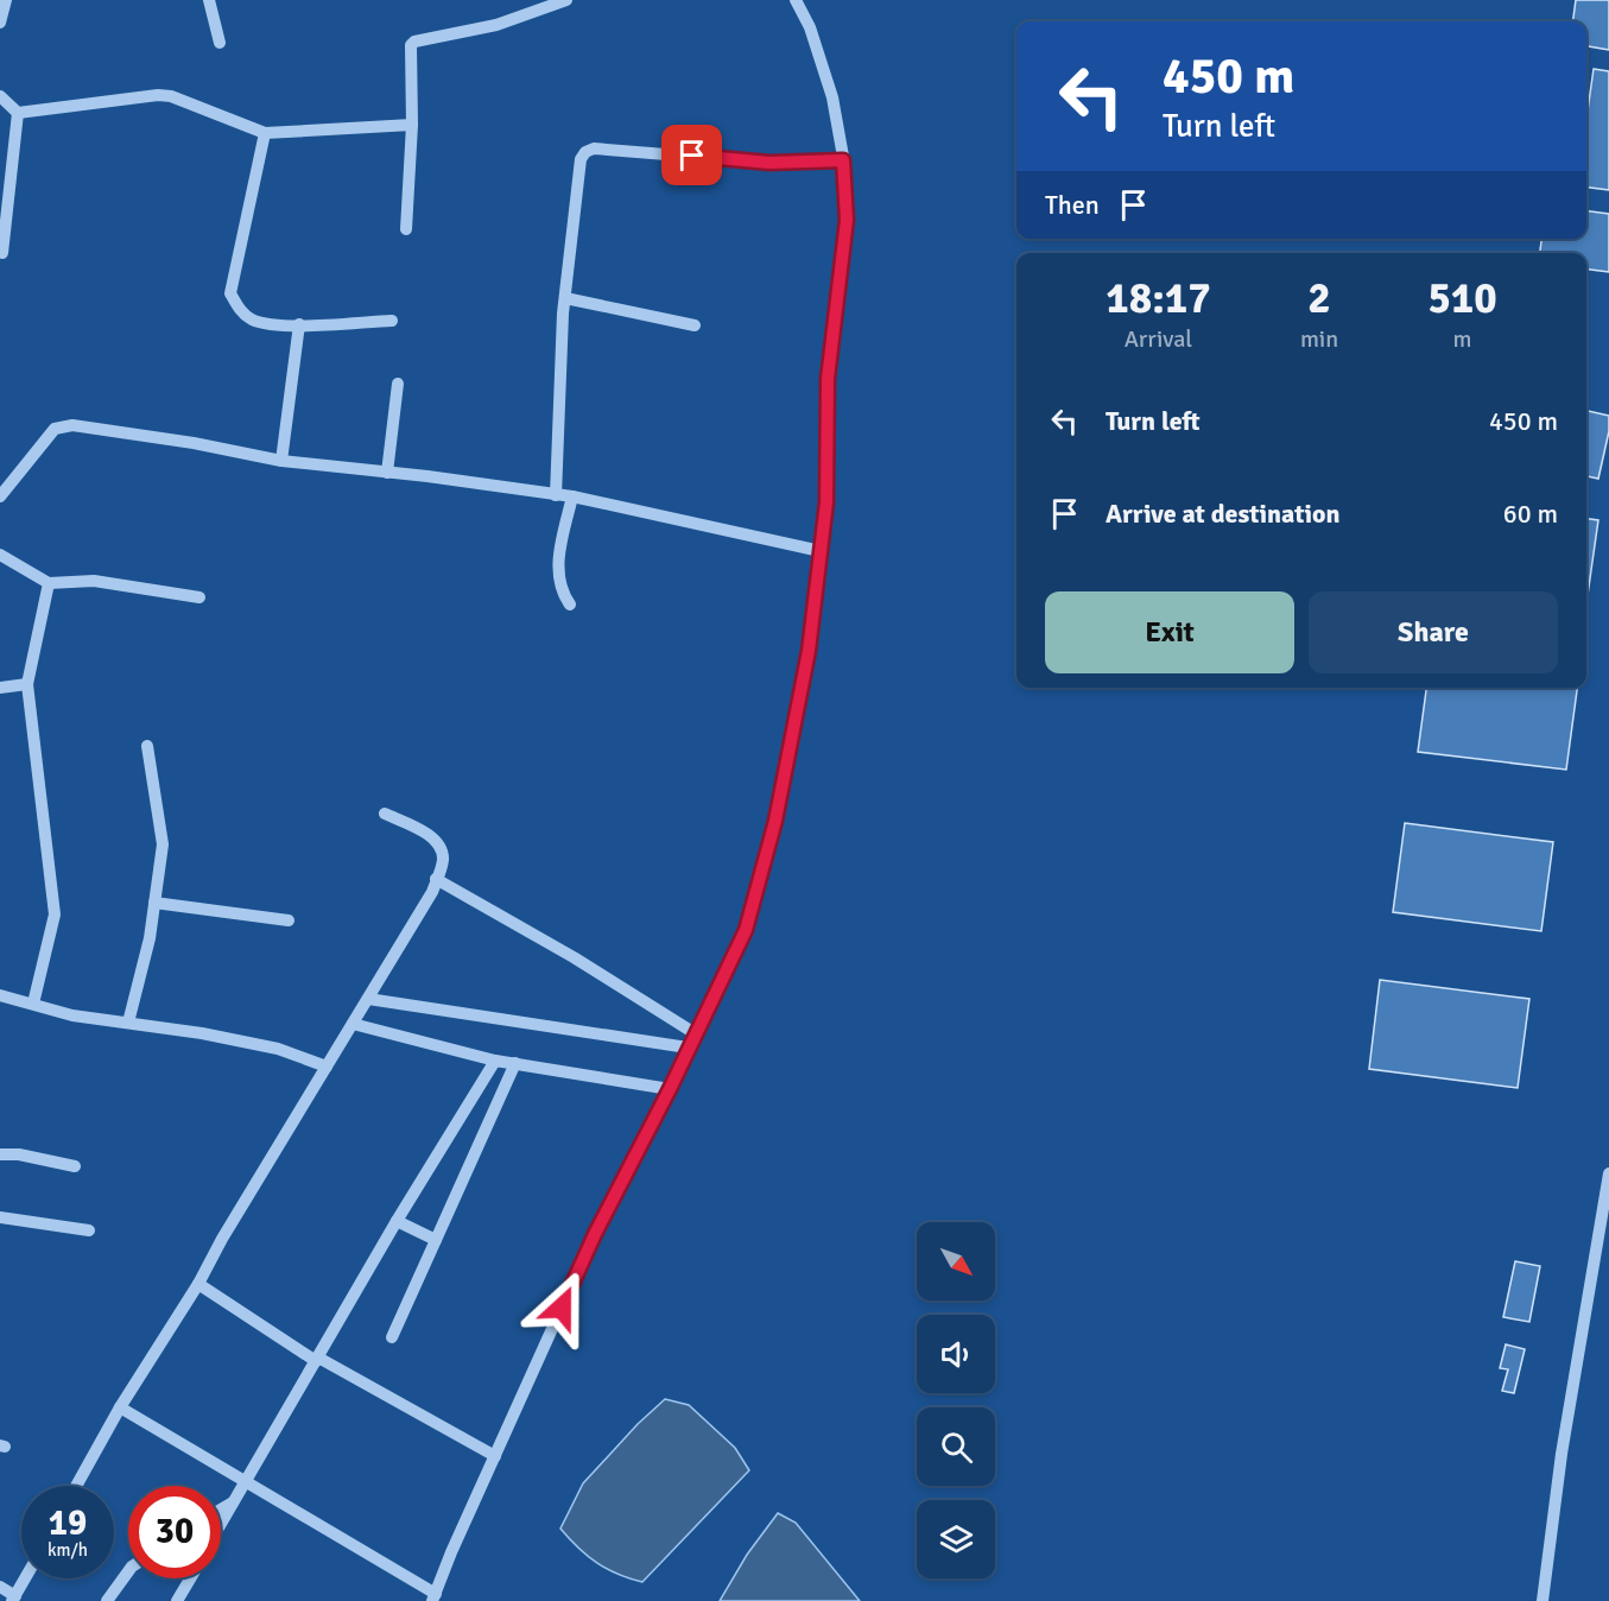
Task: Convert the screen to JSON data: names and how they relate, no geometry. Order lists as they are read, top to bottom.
{
  "north": "bottom right",
  "page": {
    "turn": ["450 m", "Turn left"],
    "then": "Then",
    "eta": [
      "18:17",
      "Arrival",
      "2",
      "min",
      "510",
      "m"
    ],
    "list": [
      {
        "name": "Turn left",
        "value": "450 m"
      },
      {
        "name": "Arrive at destination",
        "value": "60 m"
      }
    ],
    "buttons": ["Exit", "Share"],
    "speed": "19 km/h",
    "limit": "30"
  }
}
